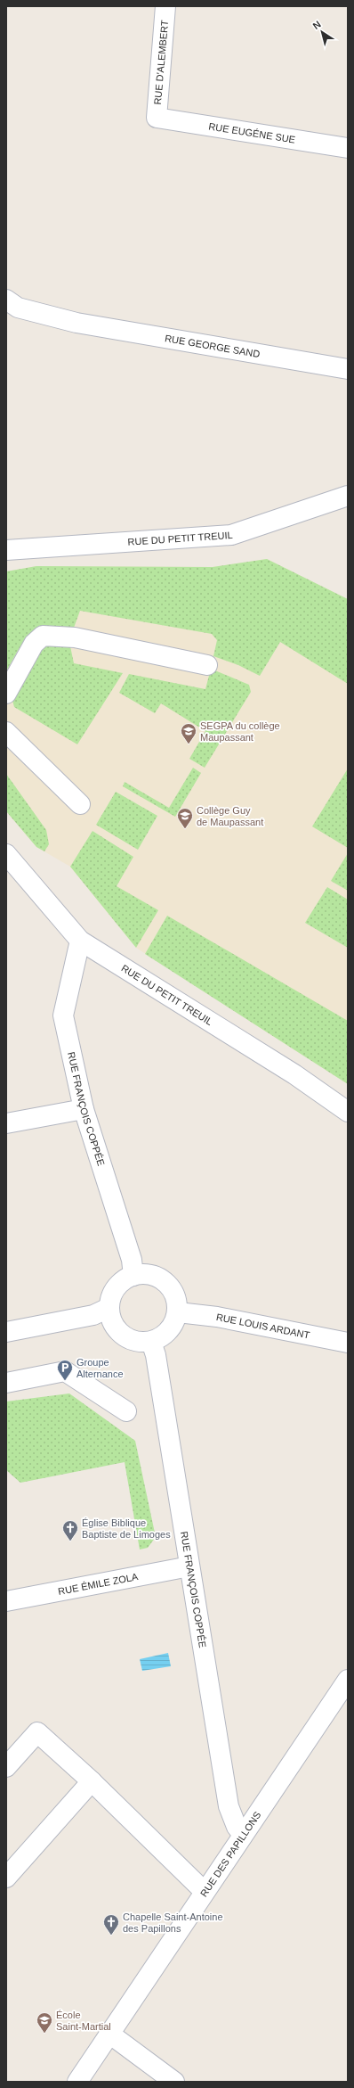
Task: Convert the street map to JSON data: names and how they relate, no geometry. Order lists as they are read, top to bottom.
{
  "streets": {
    "street": [
      "RUE D'ALEMBERT",
      "RUE EUGÉNE SUE",
      "RUE GEORGE SAND",
      "RUE DU PETIT TREUIL",
      "RUE FRANÇOIS COPPÉE",
      "RUE LOUIS ARDANT",
      "RUE ÉMILE ZOLA",
      "RUE DES PAPILLONS"
    ]
  },
  "crossings": [
    ["RUE D'ALEMBERT", "RUE EUGÉNE SUE"],
    ["RUE DU PETIT TREUIL", "RUE FRANÇOIS COPPÉE"],
    ["RUE FRANÇOIS COPPÉE", "RUE LOUIS ARDANT"],
    ["RUE FRANÇOIS COPPÉE", "RUE ÉMILE ZOLA"],
    ["RUE FRANÇOIS COPPÉE", "RUE DES PAPILLONS"]
  ],
  "places": {
    "school or university": ["SEGPA du collège Maupassant", "Collège Guy de Maupassant", "École Saint-Martial"],
    "parking": ["Groupe Alternance"],
    "church": ["Église Biblique Baptiste de Limoges", "Chapelle Saint-Antoine des Papillons"]
  },
  "north": "top left"
}
